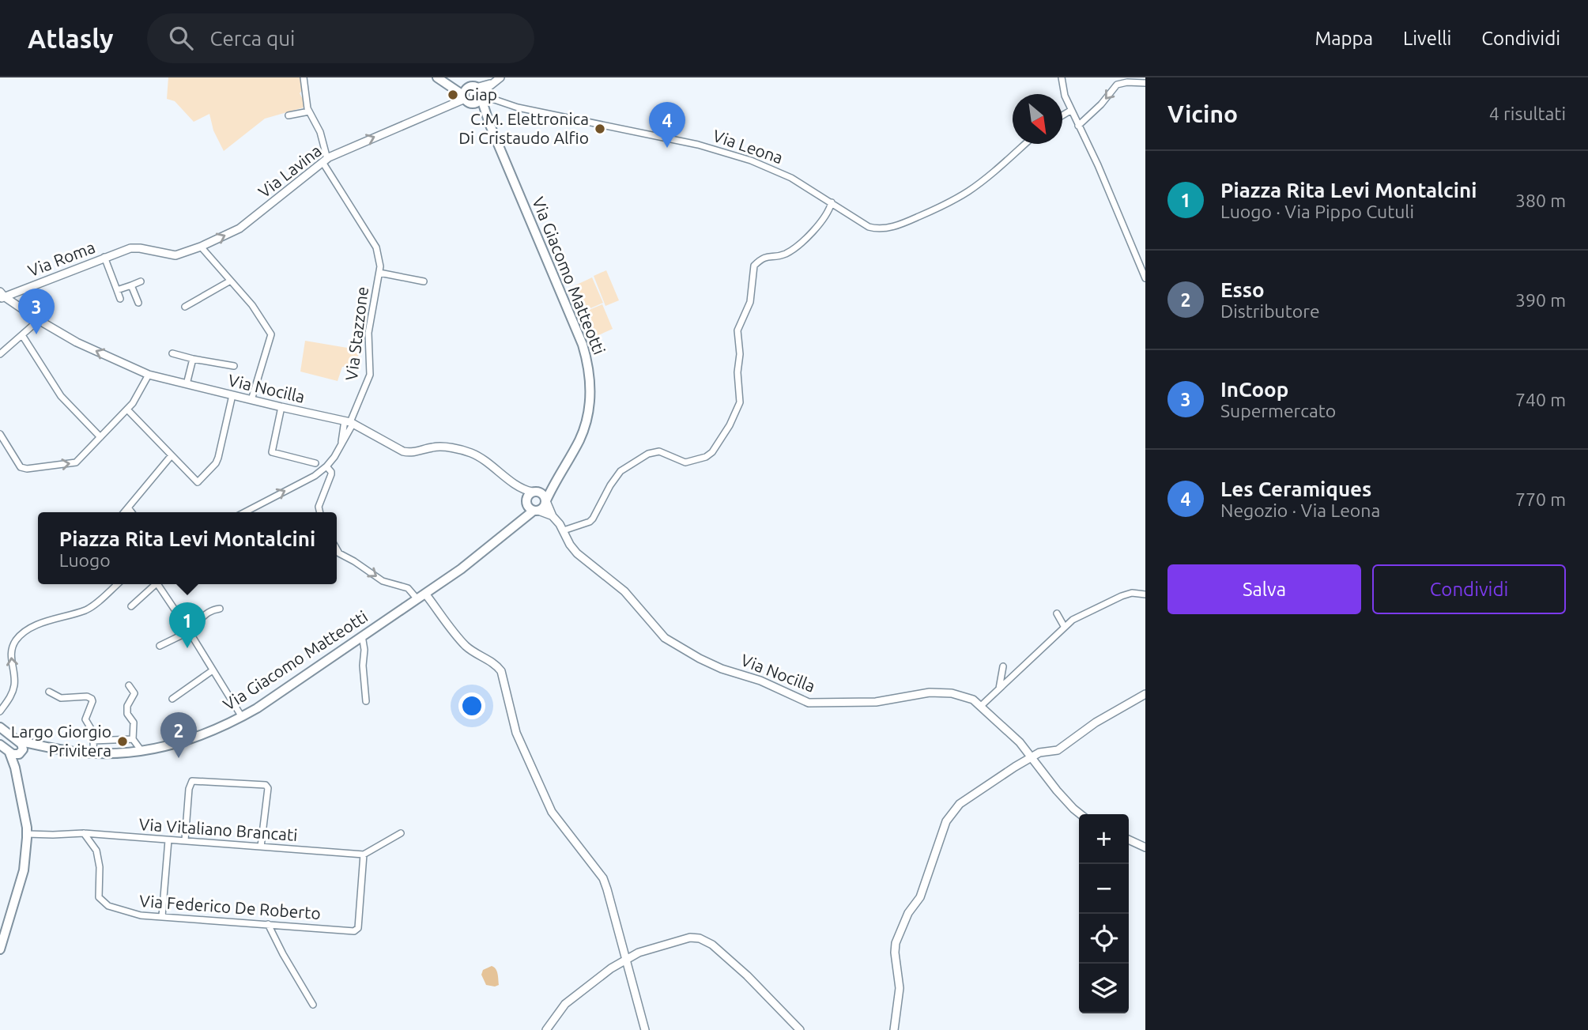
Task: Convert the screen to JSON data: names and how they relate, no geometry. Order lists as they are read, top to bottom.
{
  "streets": {
    "main road": ["Via Giacomo Matteotti"],
    "street": [
      "Via Leona",
      "Via Lavina",
      "Via Roma",
      "Via Stazzone",
      "Via Nocilla",
      "Via Vitaliano Brancati",
      "Via Federico De Roberto"
    ]
  },
  "crossings": [
    ["Via Lavina", "Via Roma"],
    ["Via Lavina", "Via Stazzone"],
    ["Via Roma", "Via Nocilla"],
    ["Via Stazzone", "Via Nocilla"],
    ["Via Vitaliano Brancati", "Via Federico De Roberto"]
  ],
  "one_way": ["Via Lavina"],
  "places": ["Giap", "C.M. Elettronica Di Cristaudo Alfio", "Largo Giorgio Privitera"],
  "north": "bottom right",
  "page": {
    "header": "Atlasly",
    "search": "Cerca qui",
    "nav": ["Mappa", "Livelli", "Condividi"],
    "heading": ["Vicino", "4 risultati"],
    "pins": [
      "4",
      "3",
      "1",
      "2"
    ],
    "list": [
      {
        "mark": "1",
        "name": "Piazza Rita Levi Montalcini",
        "note": "Luogo · Via Pippo Cutuli",
        "value": "380 m"
      },
      {
        "mark": "2",
        "name": "Esso",
        "note": "Distributore",
        "value": "390 m"
      },
      {
        "mark": "3",
        "name": "InCoop",
        "note": "Supermercato",
        "value": "740 m"
      },
      {
        "mark": "4",
        "name": "Les Ceramiques",
        "note": "Negozio · Via Leona",
        "value": "770 m"
      }
    ],
    "popup": ["Piazza Rita Levi Montalcini", "Luogo"],
    "buttons": ["Salva", "Condividi"],
    "map_buttons": ["+", "−"]
  }
}
